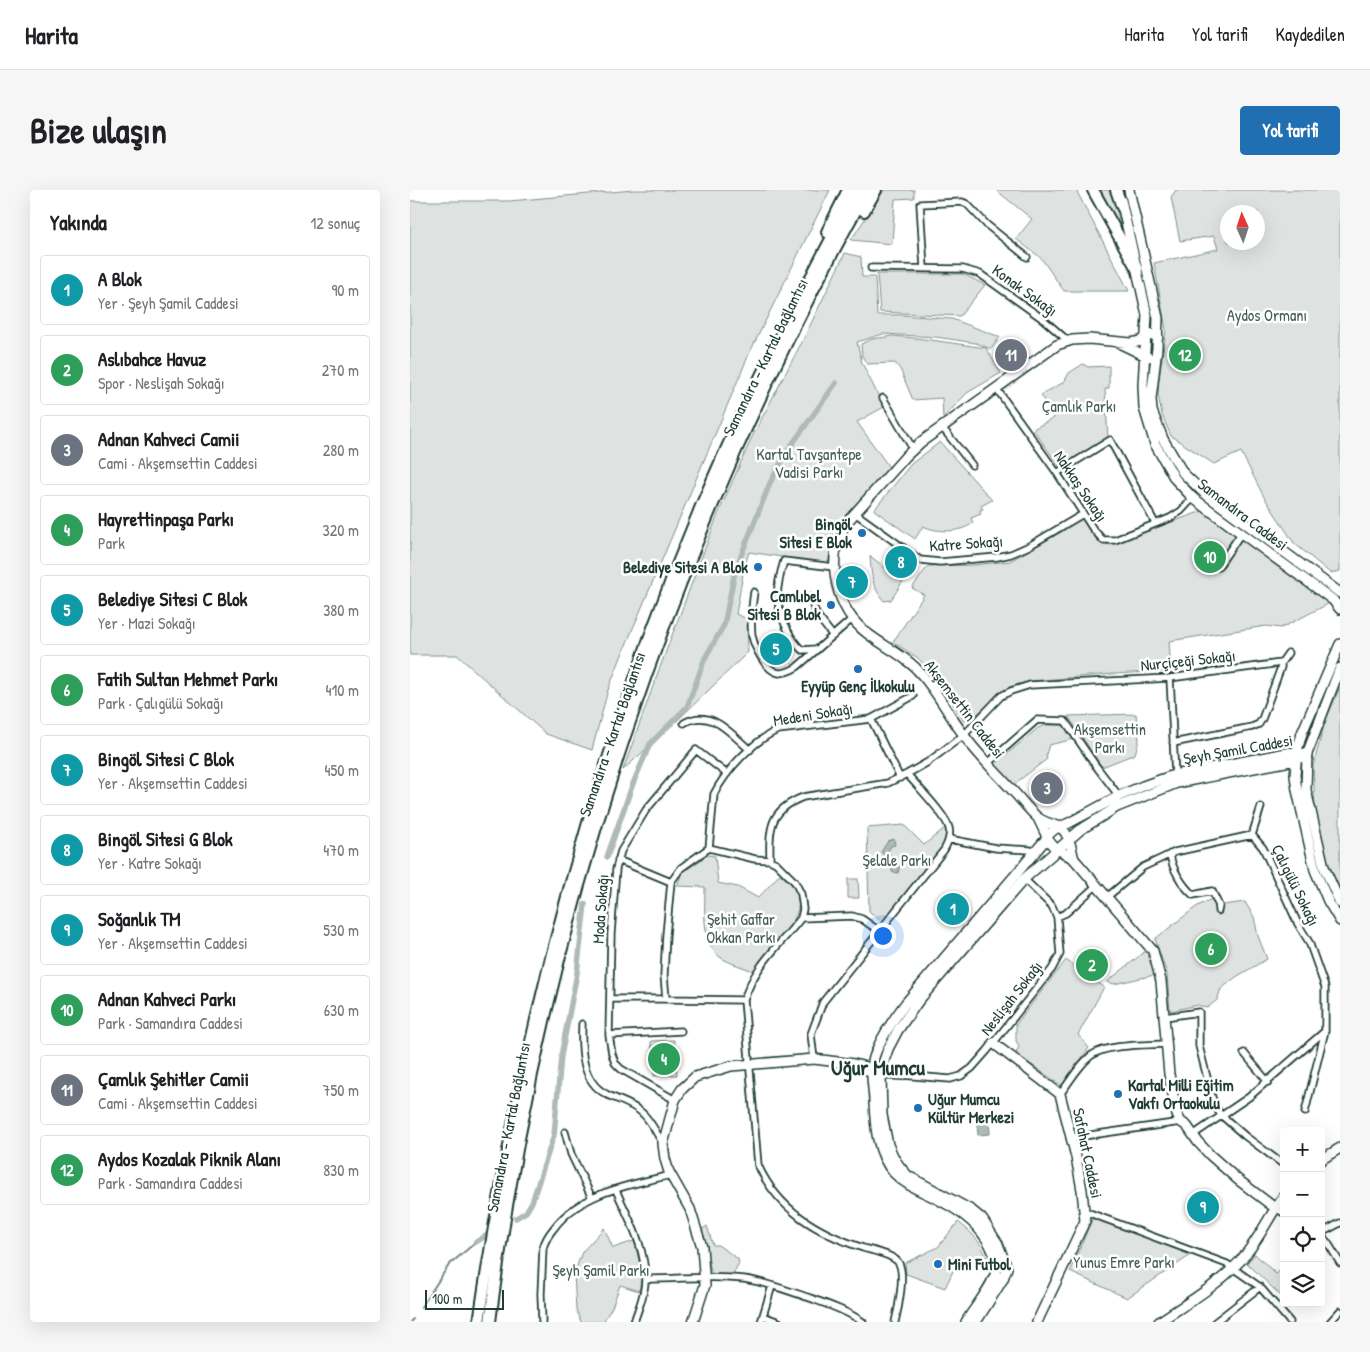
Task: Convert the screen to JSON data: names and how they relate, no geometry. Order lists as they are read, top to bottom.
{
  "streets": {
    "highway": ["Samandıra - Kartal Bağlantısı"],
    "street": [
      "Konak Sokağı",
      "Nakkaş Sokağı",
      "Samandıra Caddesi",
      "Katre Sokağı",
      "Nurçiçeği Sokağı",
      "Akşemsettin Caddesi",
      "Medeni Sokağı",
      "Şeyh Şamil Caddesi",
      "Çalıgülü Sokağı",
      "Moda Sokağı",
      "Neslişah Sokağı",
      "Safahat Caddesi"
    ]
  },
  "crossings": [
    ["Konak Sokağı", "Akşemsettin Caddesi"],
    ["Nakkaş Sokağı", "Samandıra Caddesi"],
    ["Nakkaş Sokağı", "Katre Sokağı"],
    ["Nakkaş Sokağı", "Akşemsettin Caddesi"],
    ["Samandıra Caddesi", "Akşemsettin Caddesi"],
    ["Katre Sokağı", "Akşemsettin Caddesi"],
    ["Nurçiçeği Sokağı", "Akşemsettin Caddesi"],
    ["Nurçiçeği Sokağı", "Medeni Sokağı"],
    ["Akşemsettin Caddesi", "Şeyh Şamil Caddesi"],
    ["Akşemsettin Caddesi", "Çalıgülü Sokağı"],
    ["Medeni Sokağı", "Moda Sokağı"],
    ["Neslişah Sokağı", "Safahat Caddesi"]
  ],
  "districts": ["Uğur Mumcu"],
  "parks": [
    "Aydos Ormanı",
    "Çamlık Parkı",
    "Kartal Tavşantepe Vadisi Parkı",
    "Akşemsettin Parkı",
    "Şelale Parkı",
    "Şehit Gaffar Okkan Parkı",
    "Yunus Emre Parkı",
    "Şeyh Şamil Parkı"
  ],
  "places": [
    "Bingöl Sitesi E Blok",
    "Belediye Sitesi A Blok",
    "Camlıbel Sitesi B Blok",
    "Eyyüp Genç İlkokulu",
    "Kartal Milli Eğitim Vakfı Ortaokulu",
    "Uğur Mumcu Kültür Merkezi",
    "Mini Futbol"
  ],
  "scale_bar": "100 m",
  "north": "top",
  "page": {
    "header": "Harita",
    "nav": ["Harita", "Yol tarifi", "Kaydedilen"],
    "buttons": "Yol tarifi",
    "title": "Bize ulaşın",
    "heading": ["Yakında", "12 sonuç"],
    "list": [
      {
        "mark": "1",
        "name": "A Blok",
        "note": "Yer · Şeyh Şamil Caddesi",
        "value": "90 m"
      },
      {
        "mark": "2",
        "name": "Aslıbahce Havuz",
        "note": "Spor · Neslişah Sokağı",
        "value": "270 m"
      },
      {
        "mark": "3",
        "name": "Adnan Kahveci Camii",
        "note": "Cami · Akşemsettin Caddesi",
        "value": "280 m"
      },
      {
        "mark": "4",
        "name": "Hayrettinpaşa Parkı",
        "note": "Park",
        "value": "320 m"
      },
      {
        "mark": "5",
        "name": "Belediye Sitesi C Blok",
        "note": "Yer · Mazi Sokağı",
        "value": "380 m"
      },
      {
        "mark": "6",
        "name": "Fatih Sultan Mehmet Parkı",
        "note": "Park · Çalıgülü Sokağı",
        "value": "410 m"
      },
      {
        "mark": "7",
        "name": "Bingöl Sitesi C Blok",
        "note": "Yer · Akşemsettin Caddesi",
        "value": "450 m"
      },
      {
        "mark": "8",
        "name": "Bingöl Sitesi G Blok",
        "note": "Yer · Katre Sokağı",
        "value": "470 m"
      },
      {
        "mark": "9",
        "name": "Soğanlık TM",
        "note": "Yer · Akşemsettin Caddesi",
        "value": "530 m"
      },
      {
        "mark": "10",
        "name": "Adnan Kahveci Parkı",
        "note": "Park · Samandıra Caddesi",
        "value": "630 m"
      },
      {
        "mark": "11",
        "name": "Çamlık Şehitler Camii",
        "note": "Cami · Akşemsettin Caddesi",
        "value": "750 m"
      },
      {
        "mark": "12",
        "name": "Aydos Kozalak Piknik Alanı",
        "note": "Park · Samandıra Caddesi",
        "value": "830 m"
      }
    ],
    "pins": [
      "11",
      "12",
      "10",
      "8",
      "7",
      "5",
      "3",
      "1",
      "6",
      "2",
      "4",
      "9"
    ],
    "map_buttons": ["+", "−"],
    "scale": "100 m"
  }
}
